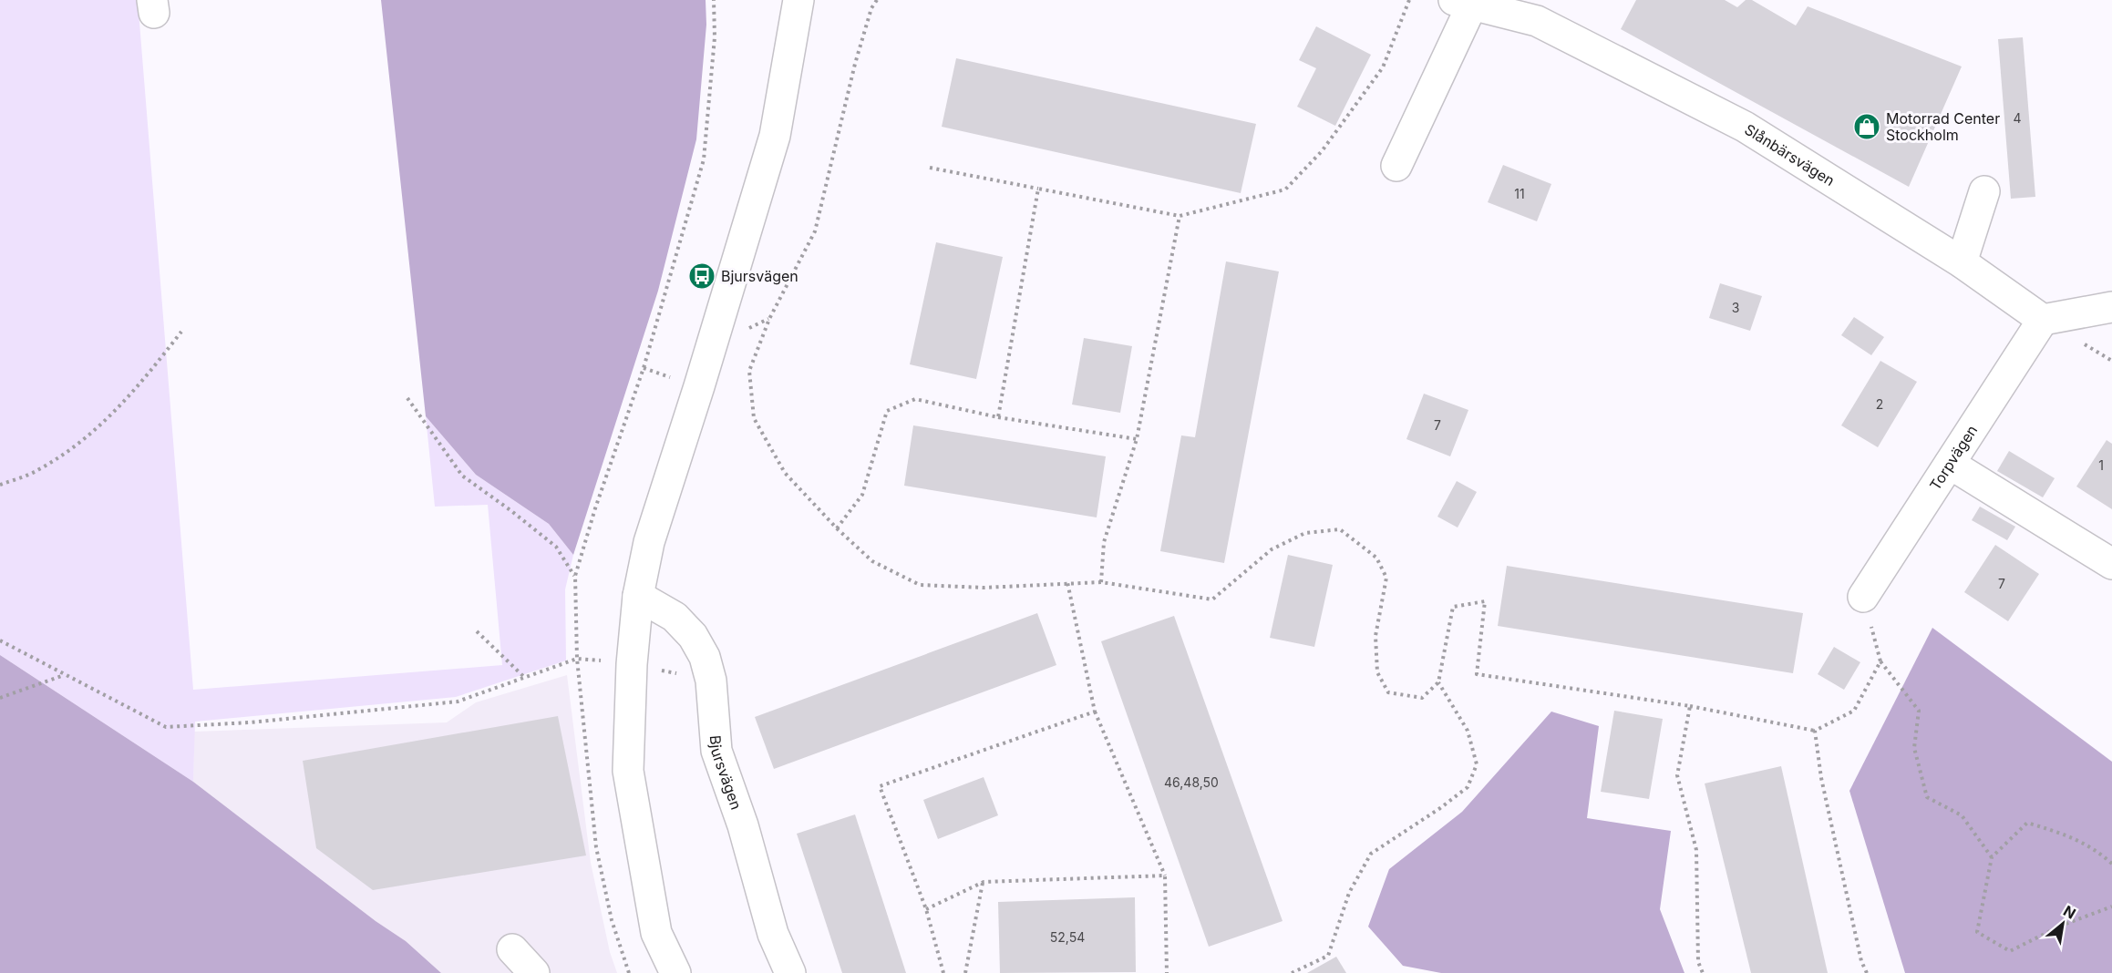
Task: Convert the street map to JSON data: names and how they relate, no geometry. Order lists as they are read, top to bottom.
{
  "streets": {
    "street": ["Slånbärsvägen", "Torpvägen", "Bjursvägen"]
  },
  "crossings": [
    ["Slånbärsvägen", "Torpvägen"]
  ],
  "places": {
    "shop": ["Motorrad Center Stockholm"],
    "bus stop": ["Bjursvägen"]
  },
  "house_numbers": [
    "4",
    "11",
    "3",
    "2",
    "7",
    "1",
    "7",
    "46,48,50",
    "52,54"
  ],
  "north": "top right"
}
